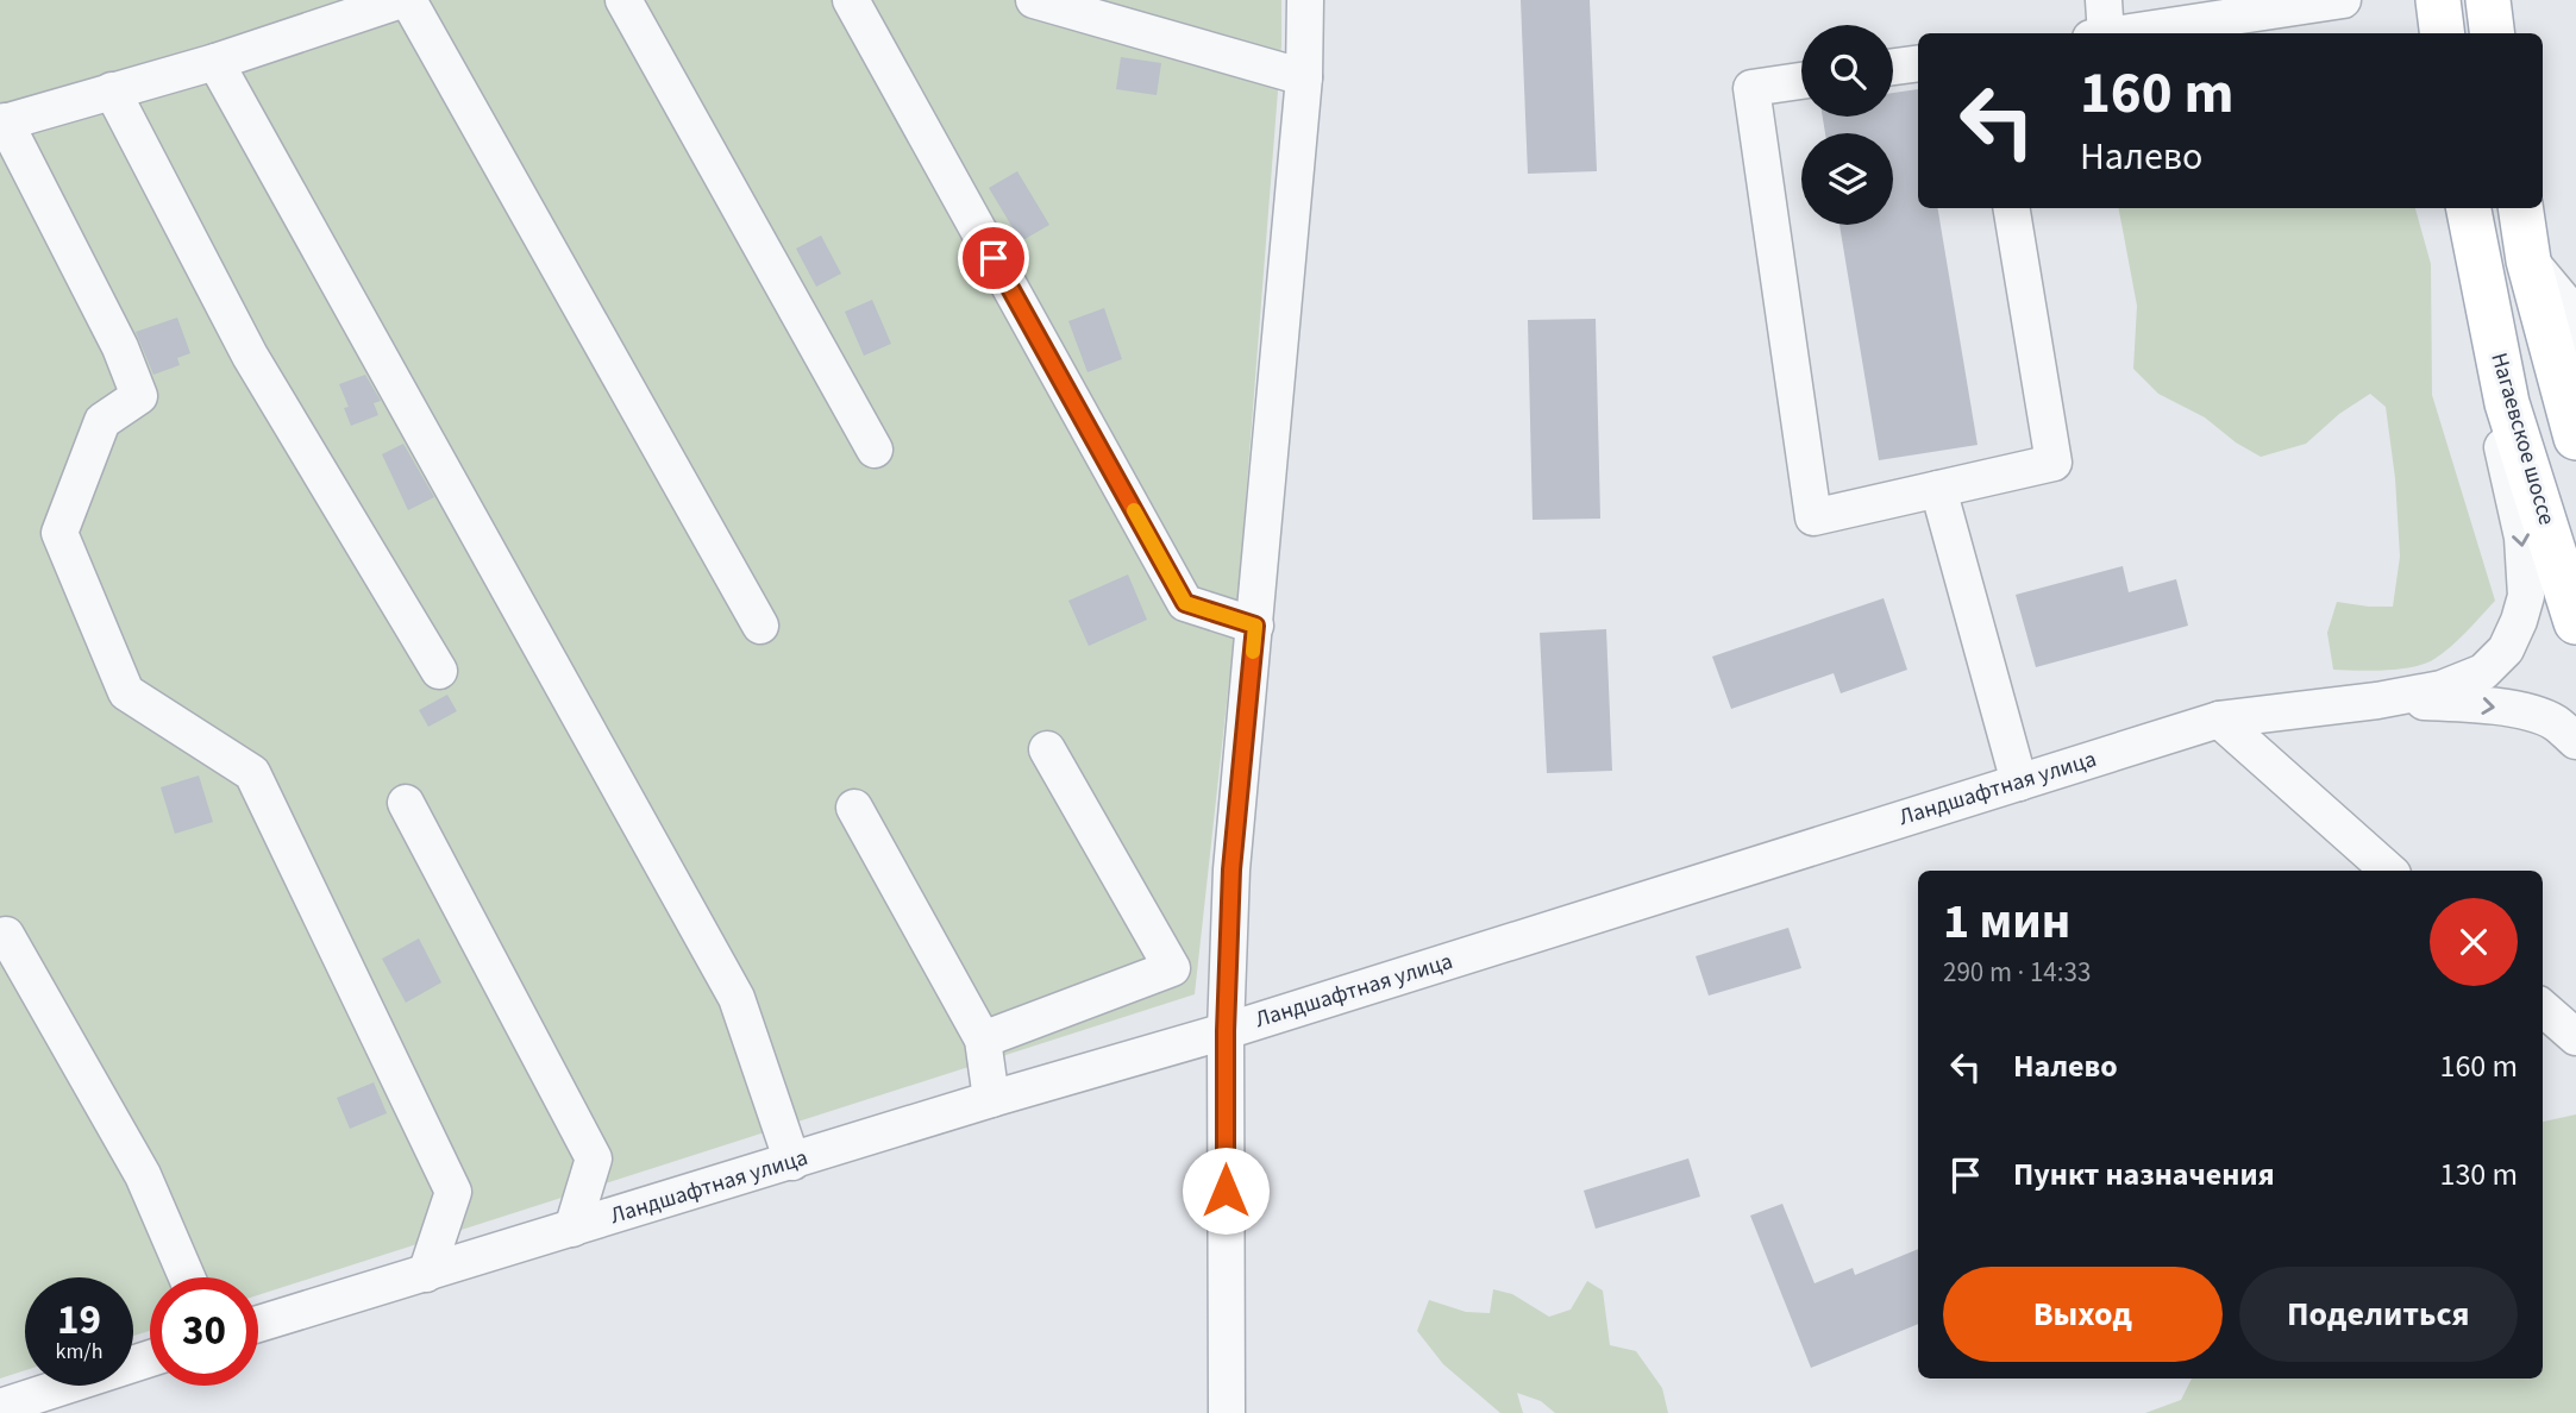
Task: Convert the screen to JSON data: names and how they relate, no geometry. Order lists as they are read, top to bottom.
{
  "streets": {
    "main road": ["Нагаевское шоссе"],
    "street": ["Ландшафтная улица"]
  },
  "page": {
    "turn": ["160 m", "Налево"],
    "heading": ["1 мин", "290 m · 14:33"],
    "list": [
      {
        "name": "Налево",
        "value": "160 m"
      },
      {
        "name": "Пункт назначения",
        "value": "130 m"
      }
    ],
    "buttons": ["Выход", "Поделиться"],
    "speed": "19 km/h",
    "limit": "30"
  }
}
